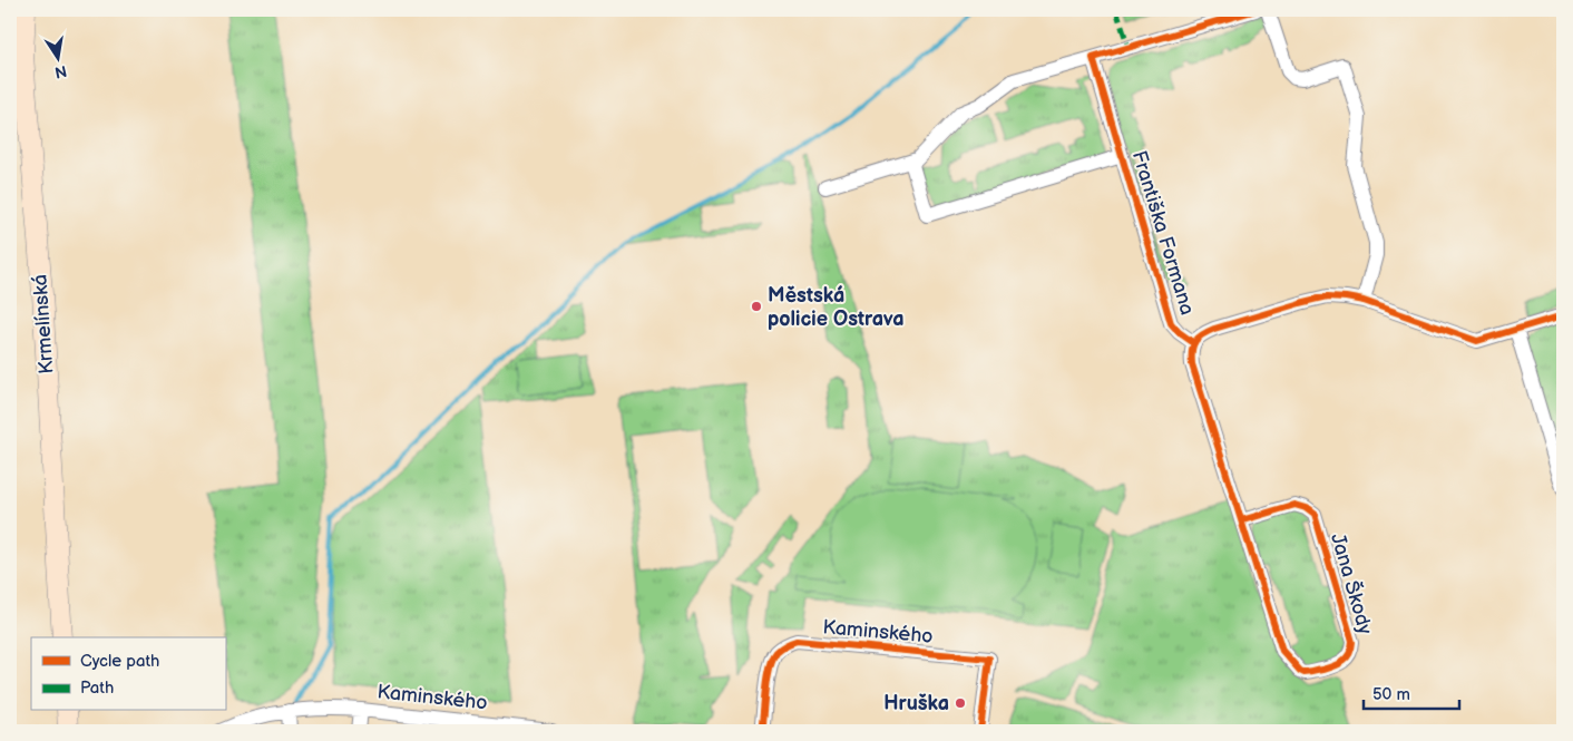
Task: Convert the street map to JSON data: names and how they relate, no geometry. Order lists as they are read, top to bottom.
{
  "streets": {
    "main road": ["Krmelínská"],
    "street": ["Františka Formana", "Jana Škody", "Kaminského"]
  },
  "crossings": [
    ["Františka Formana", "Jana Škody"]
  ],
  "places": ["Městská policie Ostrava", "Hruška"],
  "legend": ["Cycle path", "Path"],
  "scale_bar": "50 m",
  "north": "bottom"
}
